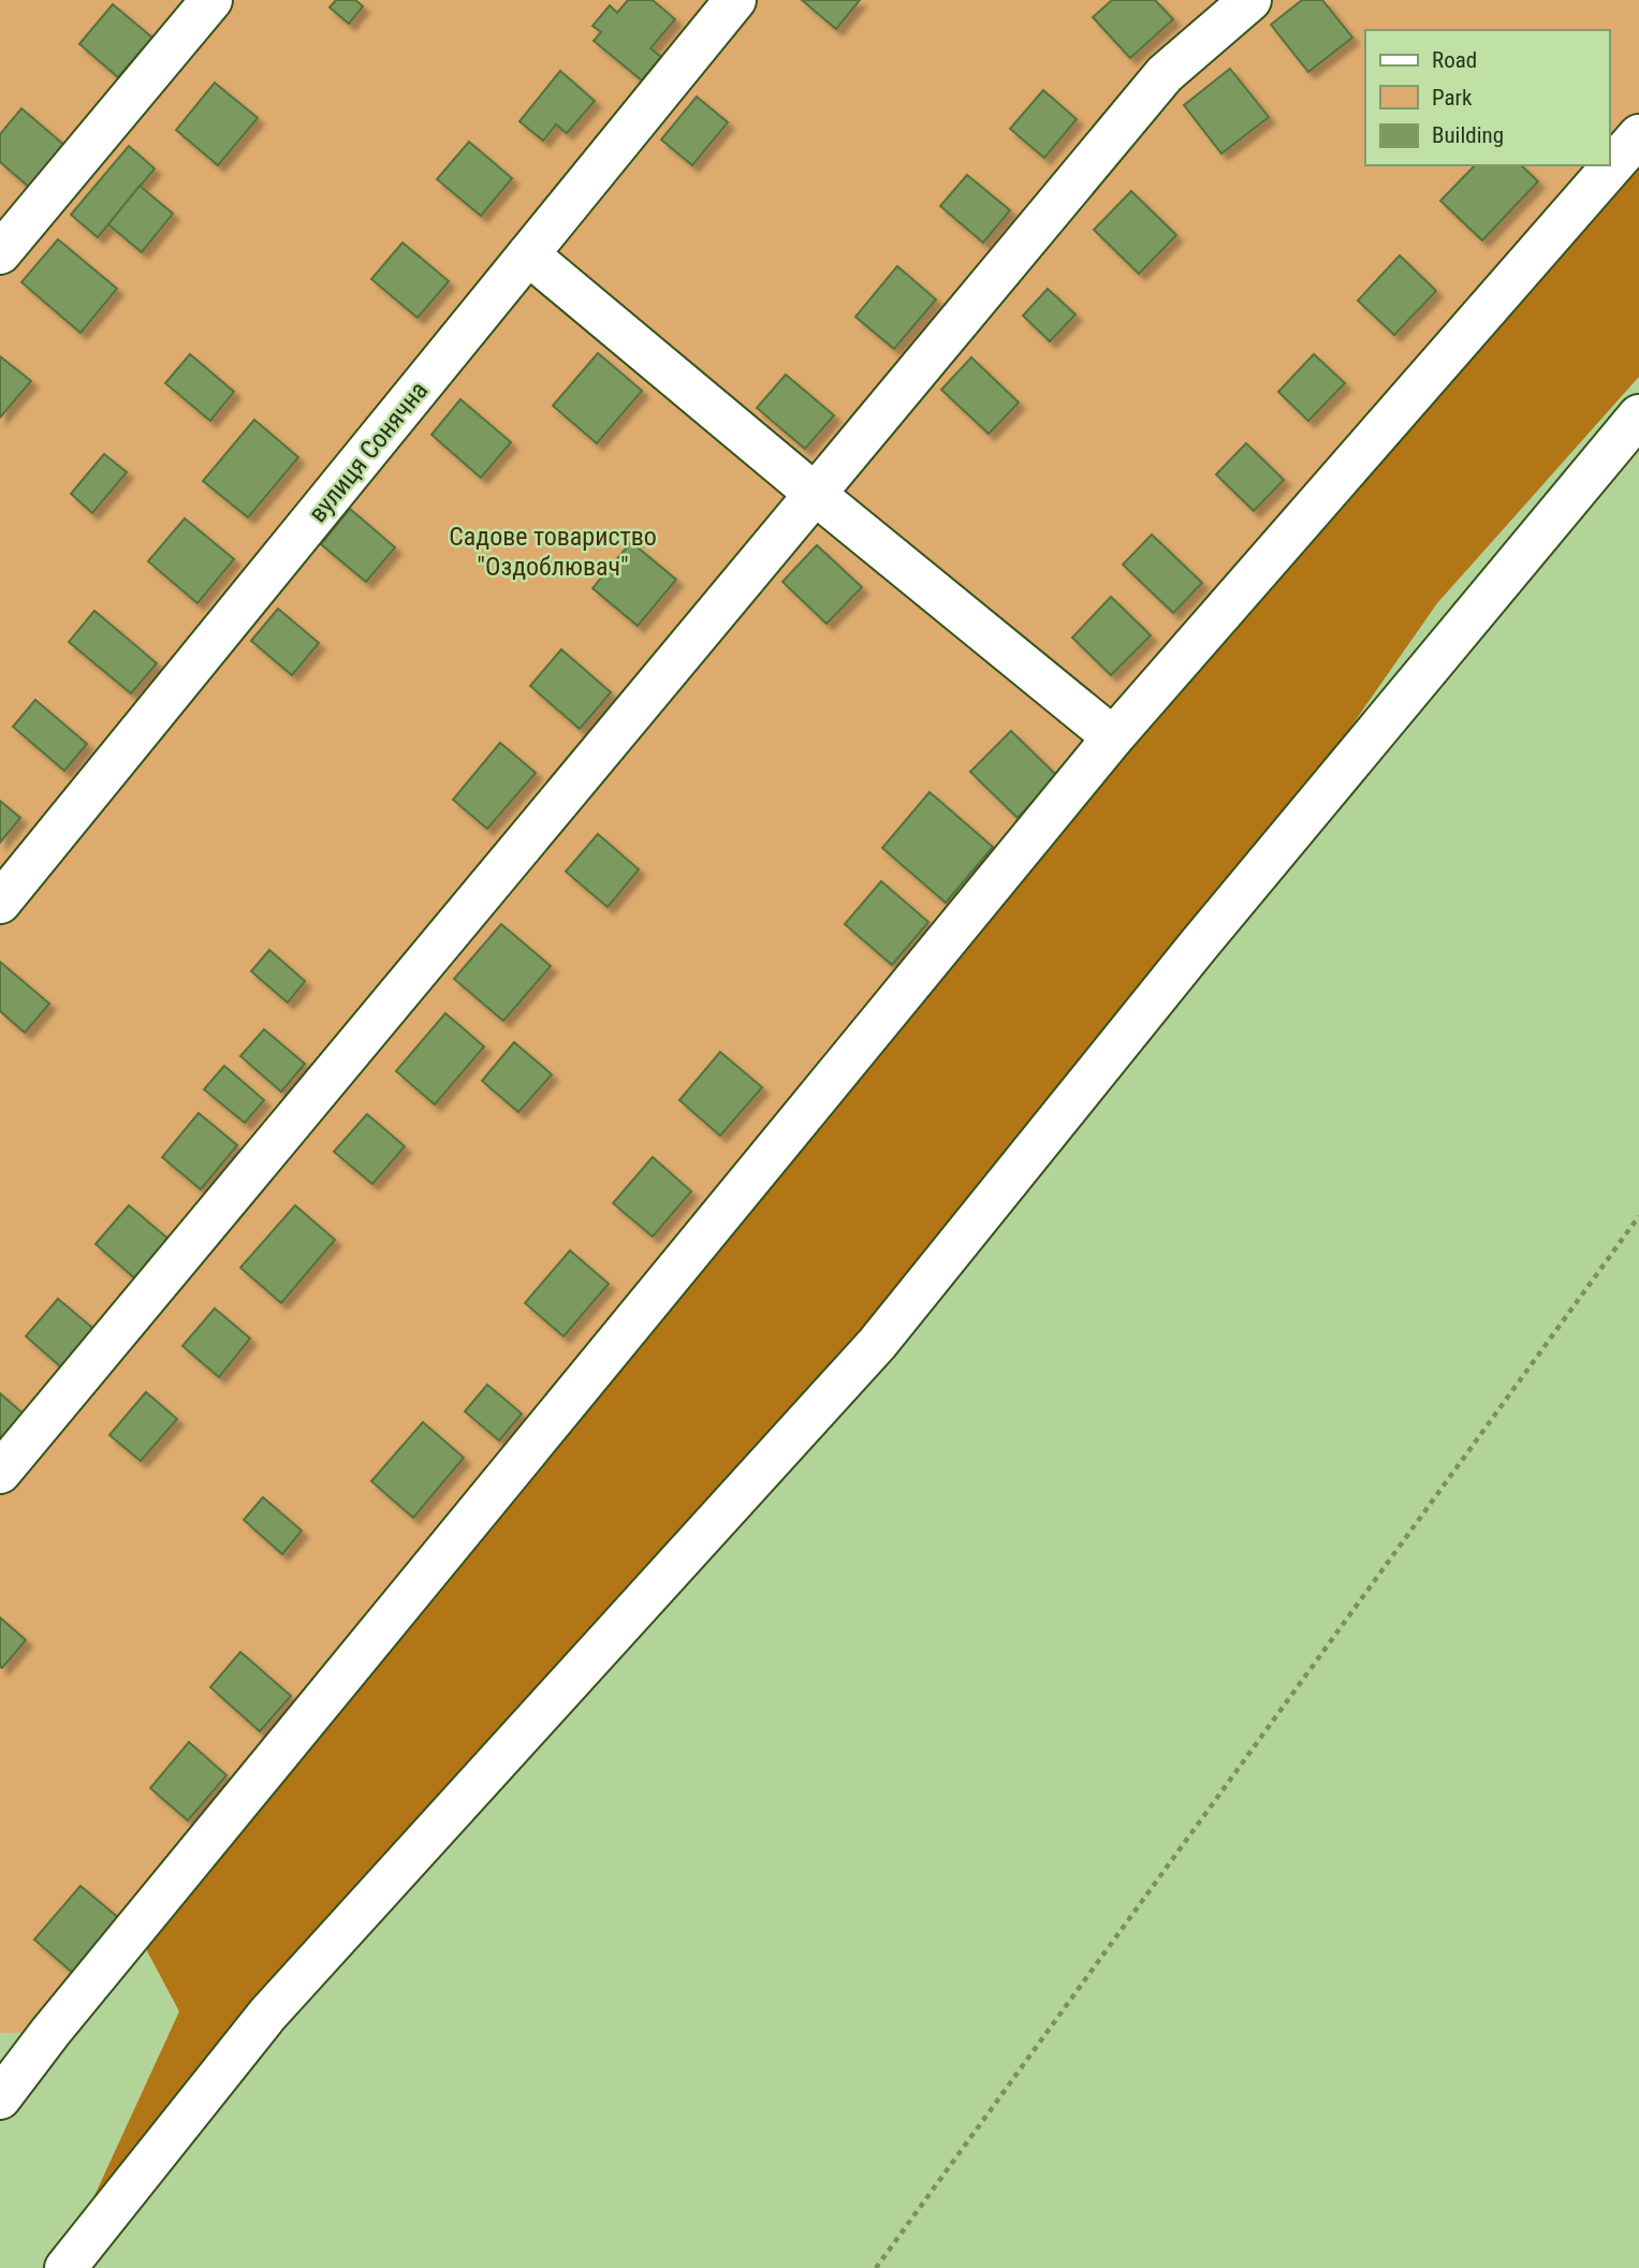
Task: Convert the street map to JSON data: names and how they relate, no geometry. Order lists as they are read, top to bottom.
{
  "streets": {
    "street": ["вулиця Сонячна"]
  },
  "parks": ["Садове товариство \"Оздоблювач\""],
  "legend": ["Road", "Park", "Building"]
}
